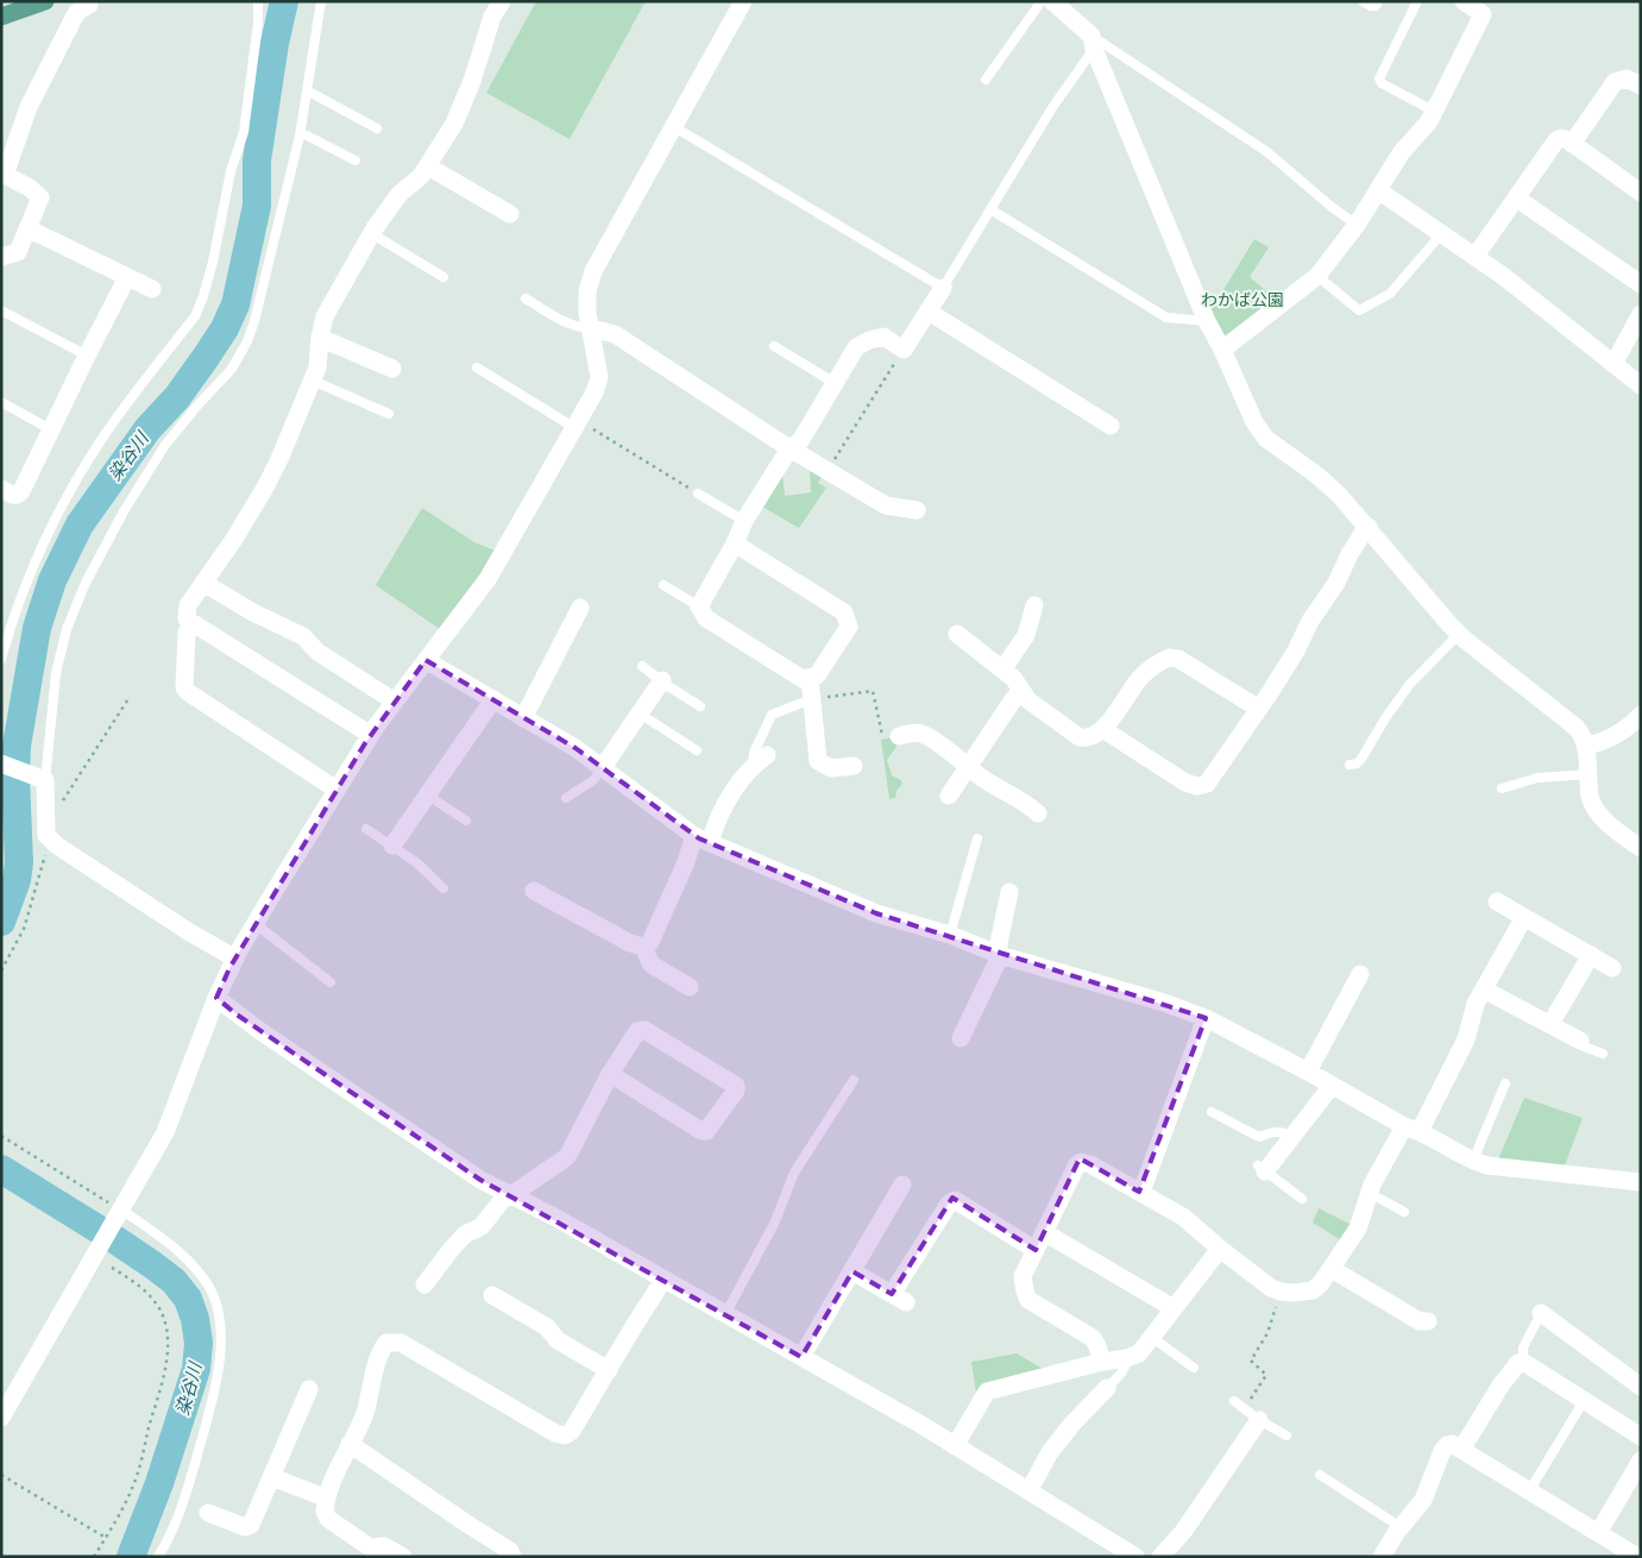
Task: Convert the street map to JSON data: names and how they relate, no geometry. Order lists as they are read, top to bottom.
{
  "water": ["染谷川"],
  "parks": ["わかば公園"]
}
